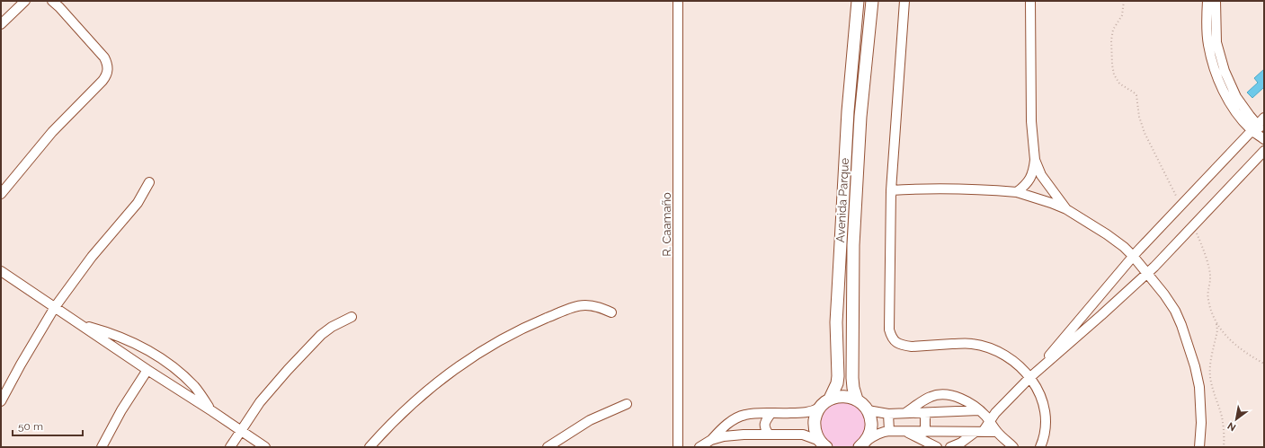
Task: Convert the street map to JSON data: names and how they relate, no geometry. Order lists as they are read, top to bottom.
{
  "streets": {
    "street": ["Avenida Parque", "R. Caamaño"]
  },
  "scale_bar": "50 m",
  "north": "bottom left"
}
